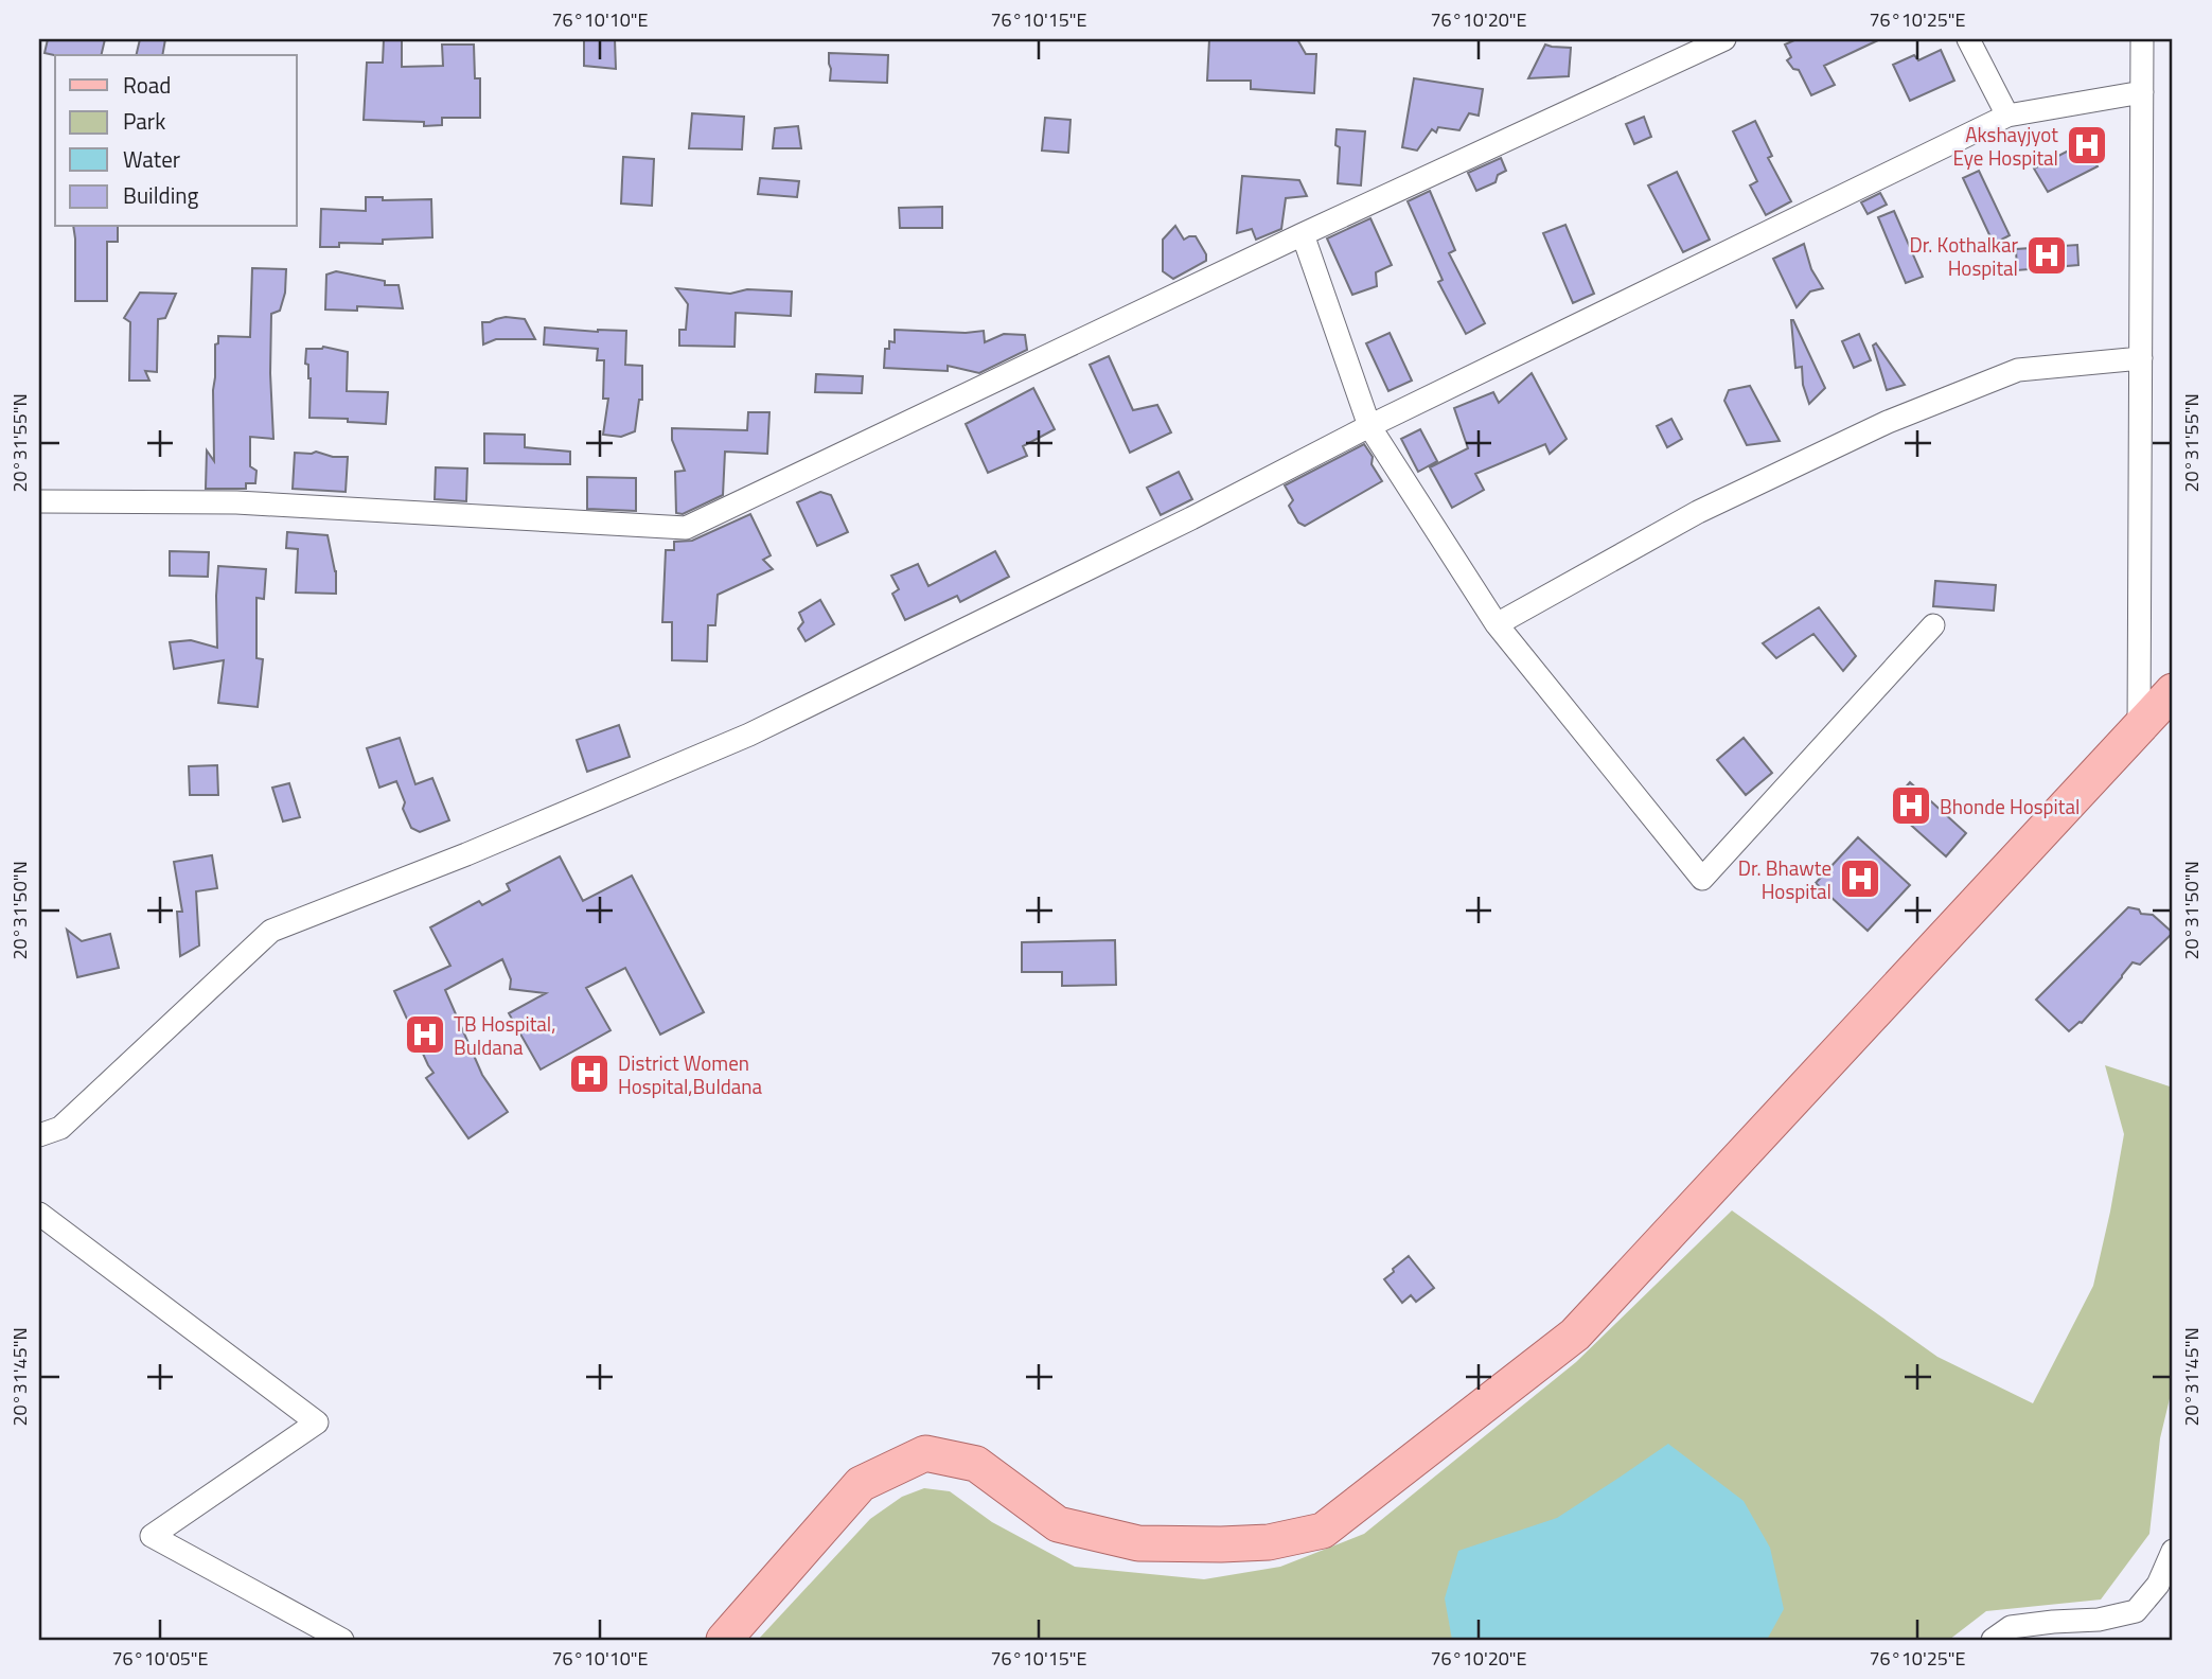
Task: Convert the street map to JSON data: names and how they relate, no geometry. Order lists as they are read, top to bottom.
{
  "places": {
    "hospital": [
      "Akshayjyot Eye Hospital",
      "Dr. Kothalkar Hospital",
      "Bhonde Hospital",
      "Dr. Bhawte Hospital",
      "TB Hospital, Buldana",
      "District Women Hospital,Buldana"
    ]
  },
  "legend": [
    "Road",
    "Park",
    "Water",
    "Building"
  ],
  "coordinates": [
    "76°10'10\"E",
    "76°10'15\"E",
    "76°10'20\"E",
    "76°10'25\"E",
    "20°31'55\"N",
    "20°31'50\"N",
    "20°31'45\"N",
    "76°10'05\"E"
  ]
}
